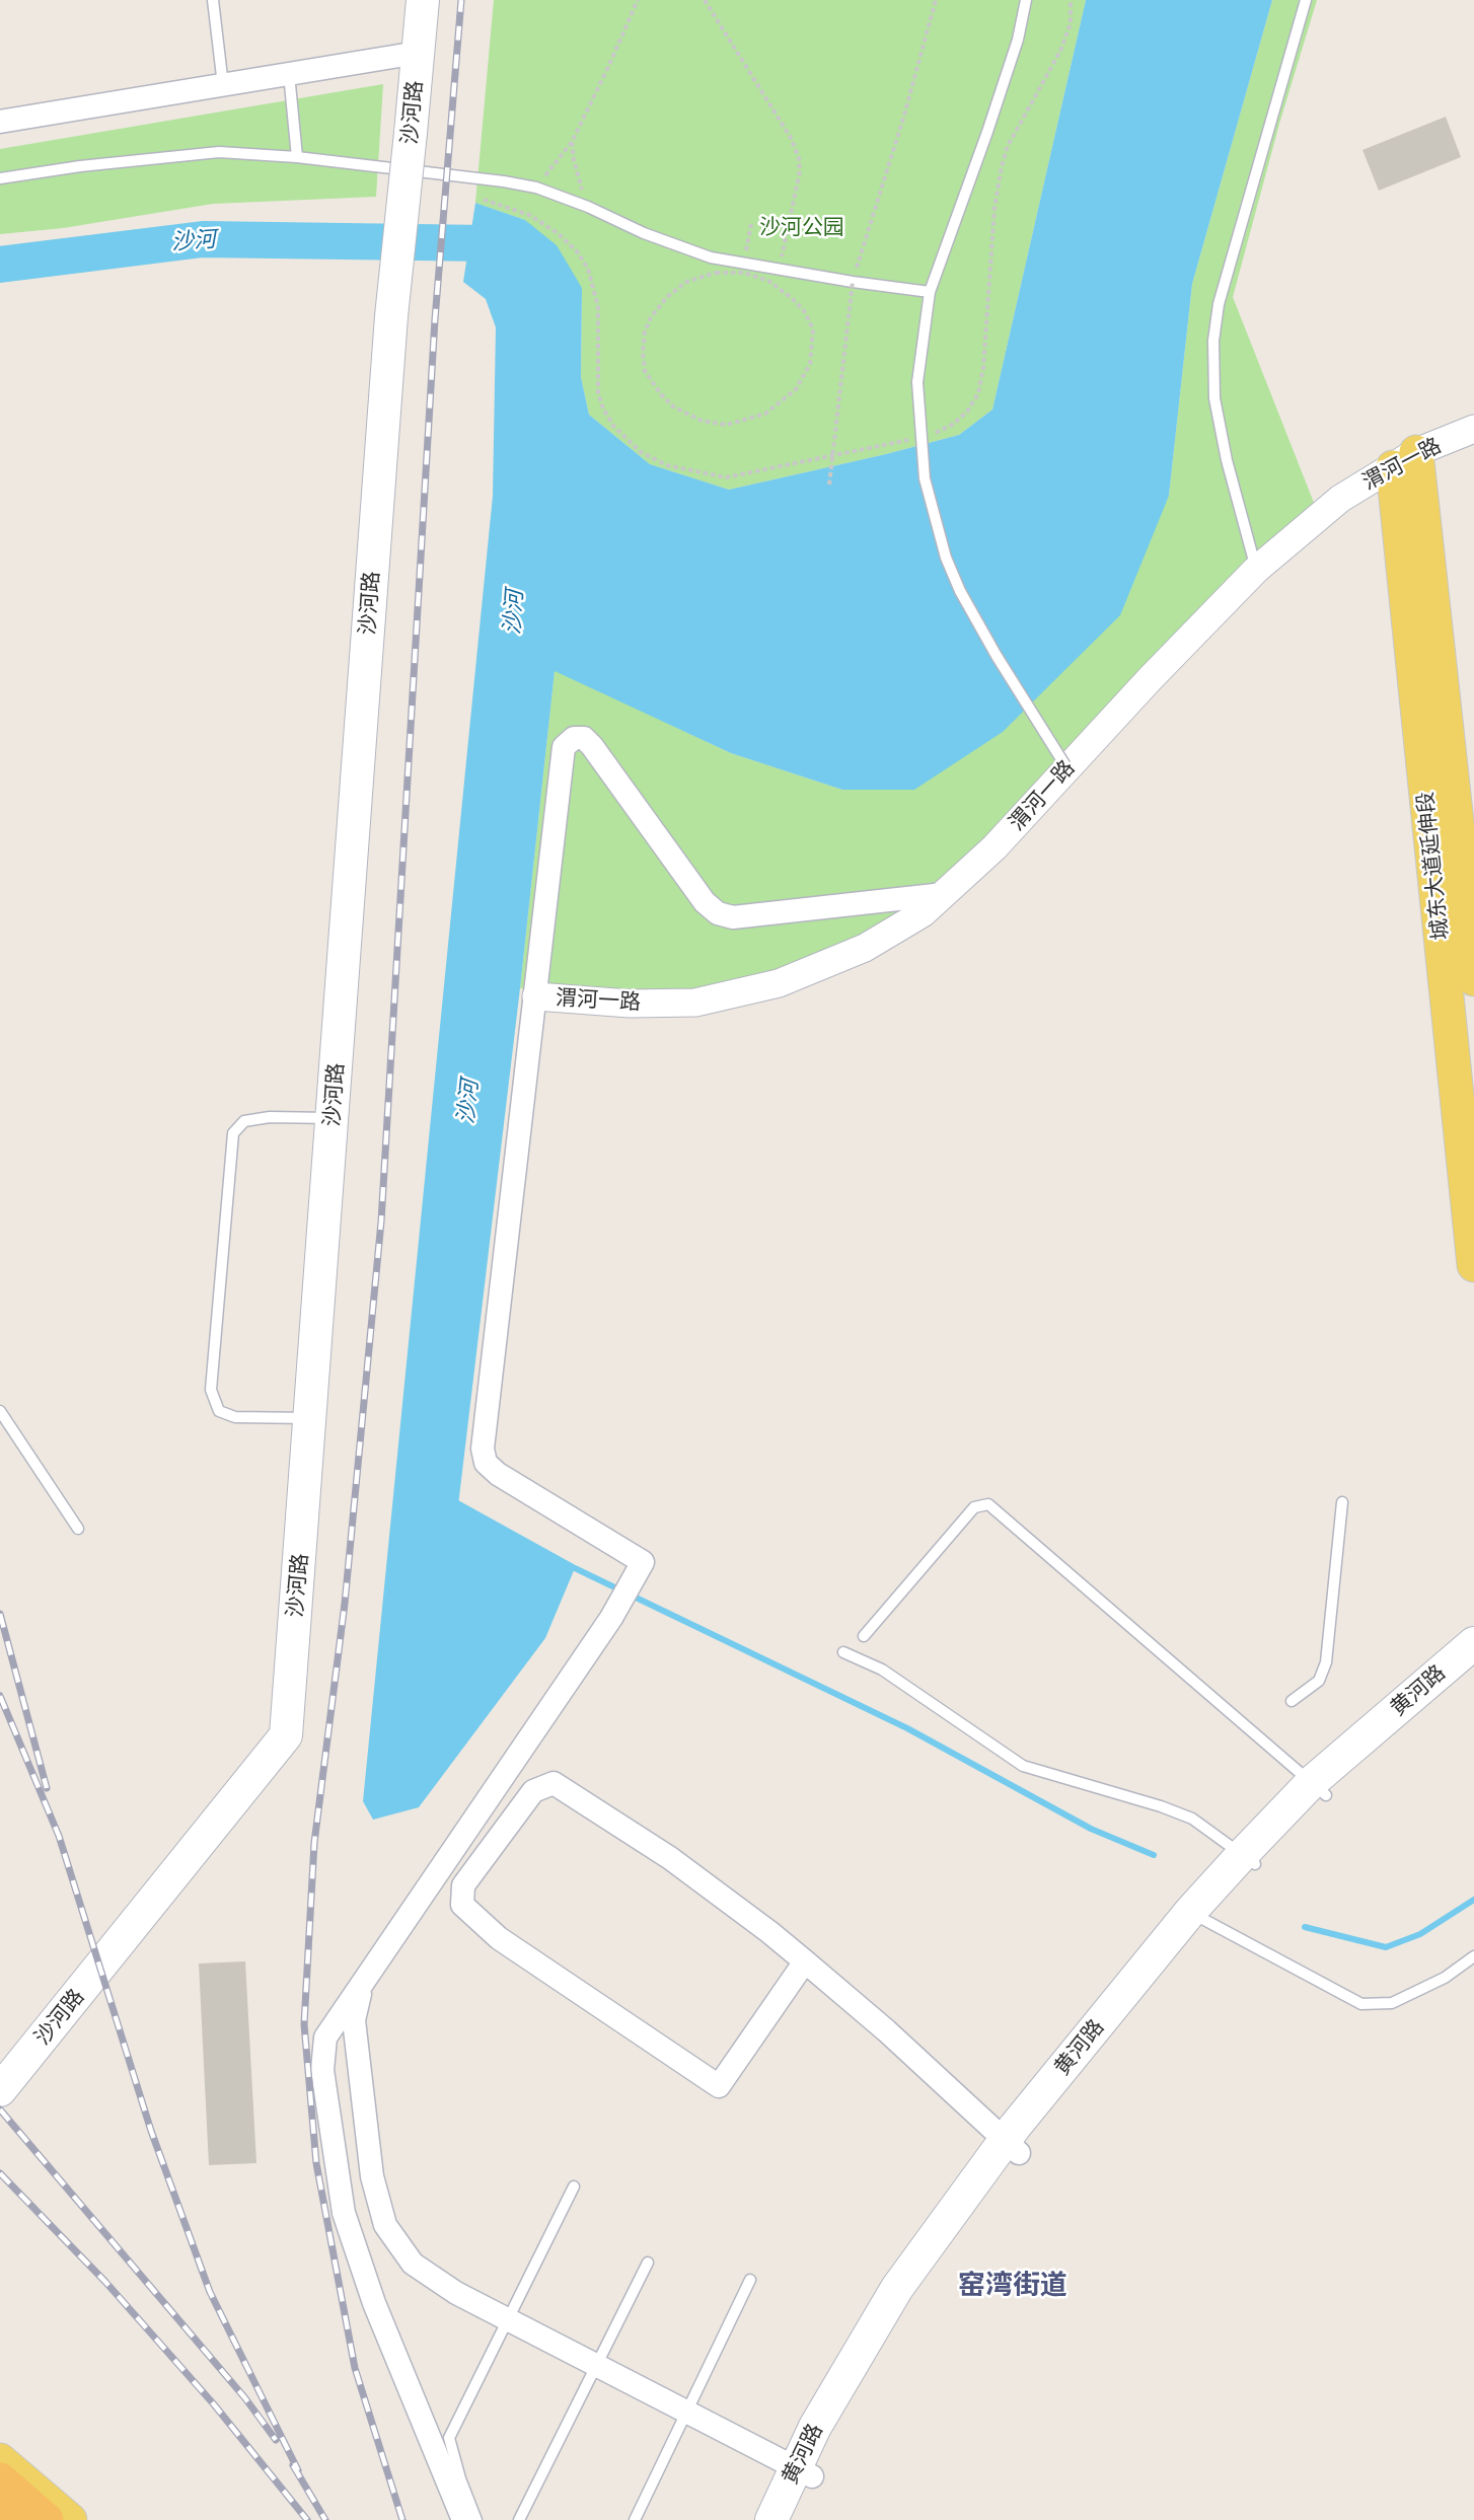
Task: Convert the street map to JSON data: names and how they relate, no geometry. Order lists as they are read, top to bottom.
{
  "streets": {
    "main road": ["沙河路", "城东大道延伸段", "黄河路"],
    "street": ["渭河一路"]
  },
  "crossings": [
    ["渭河一路", "城东大道延伸段"]
  ],
  "districts": ["窑湾街道"],
  "water": ["沙河"],
  "parks": ["沙河公园"]
}
